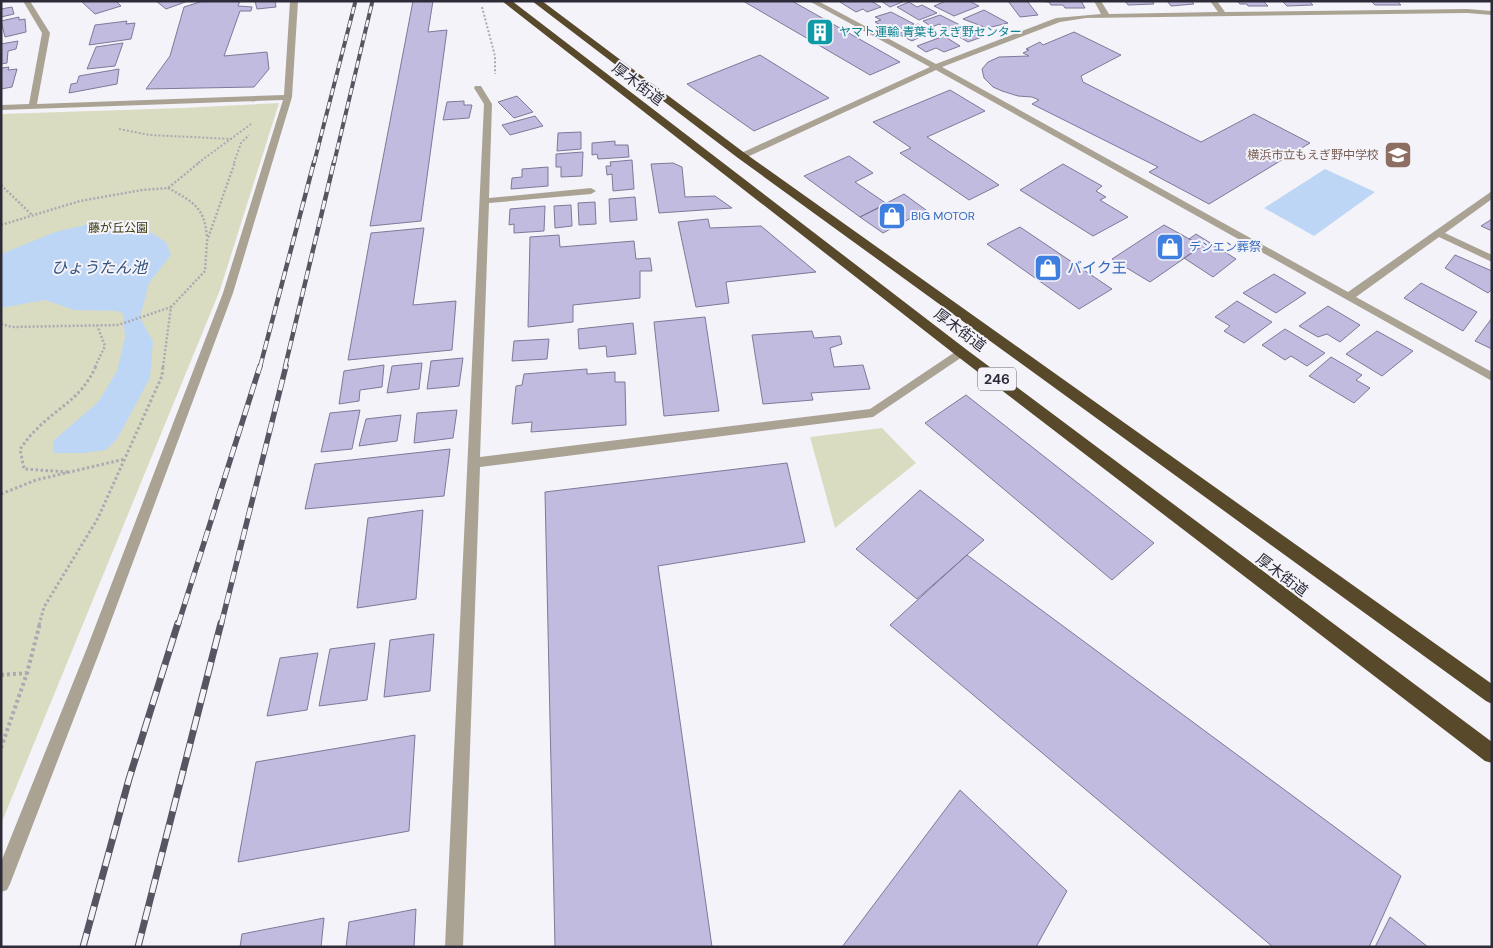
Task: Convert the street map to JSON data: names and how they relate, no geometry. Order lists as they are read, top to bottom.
{
  "streets": {
    "highway": ["厚木街道", "246"]
  },
  "water": ["ひょうたん池"],
  "parks": ["藤が丘公園"],
  "places": {
    "building": ["ヤマト運輸 青葉もえぎ野センター"],
    "school or university": ["横浜市立もえぎ野中学校"],
    "shop": ["BIG MOTOR", "デンエン葬祭", "バイク王"]
  }
}
